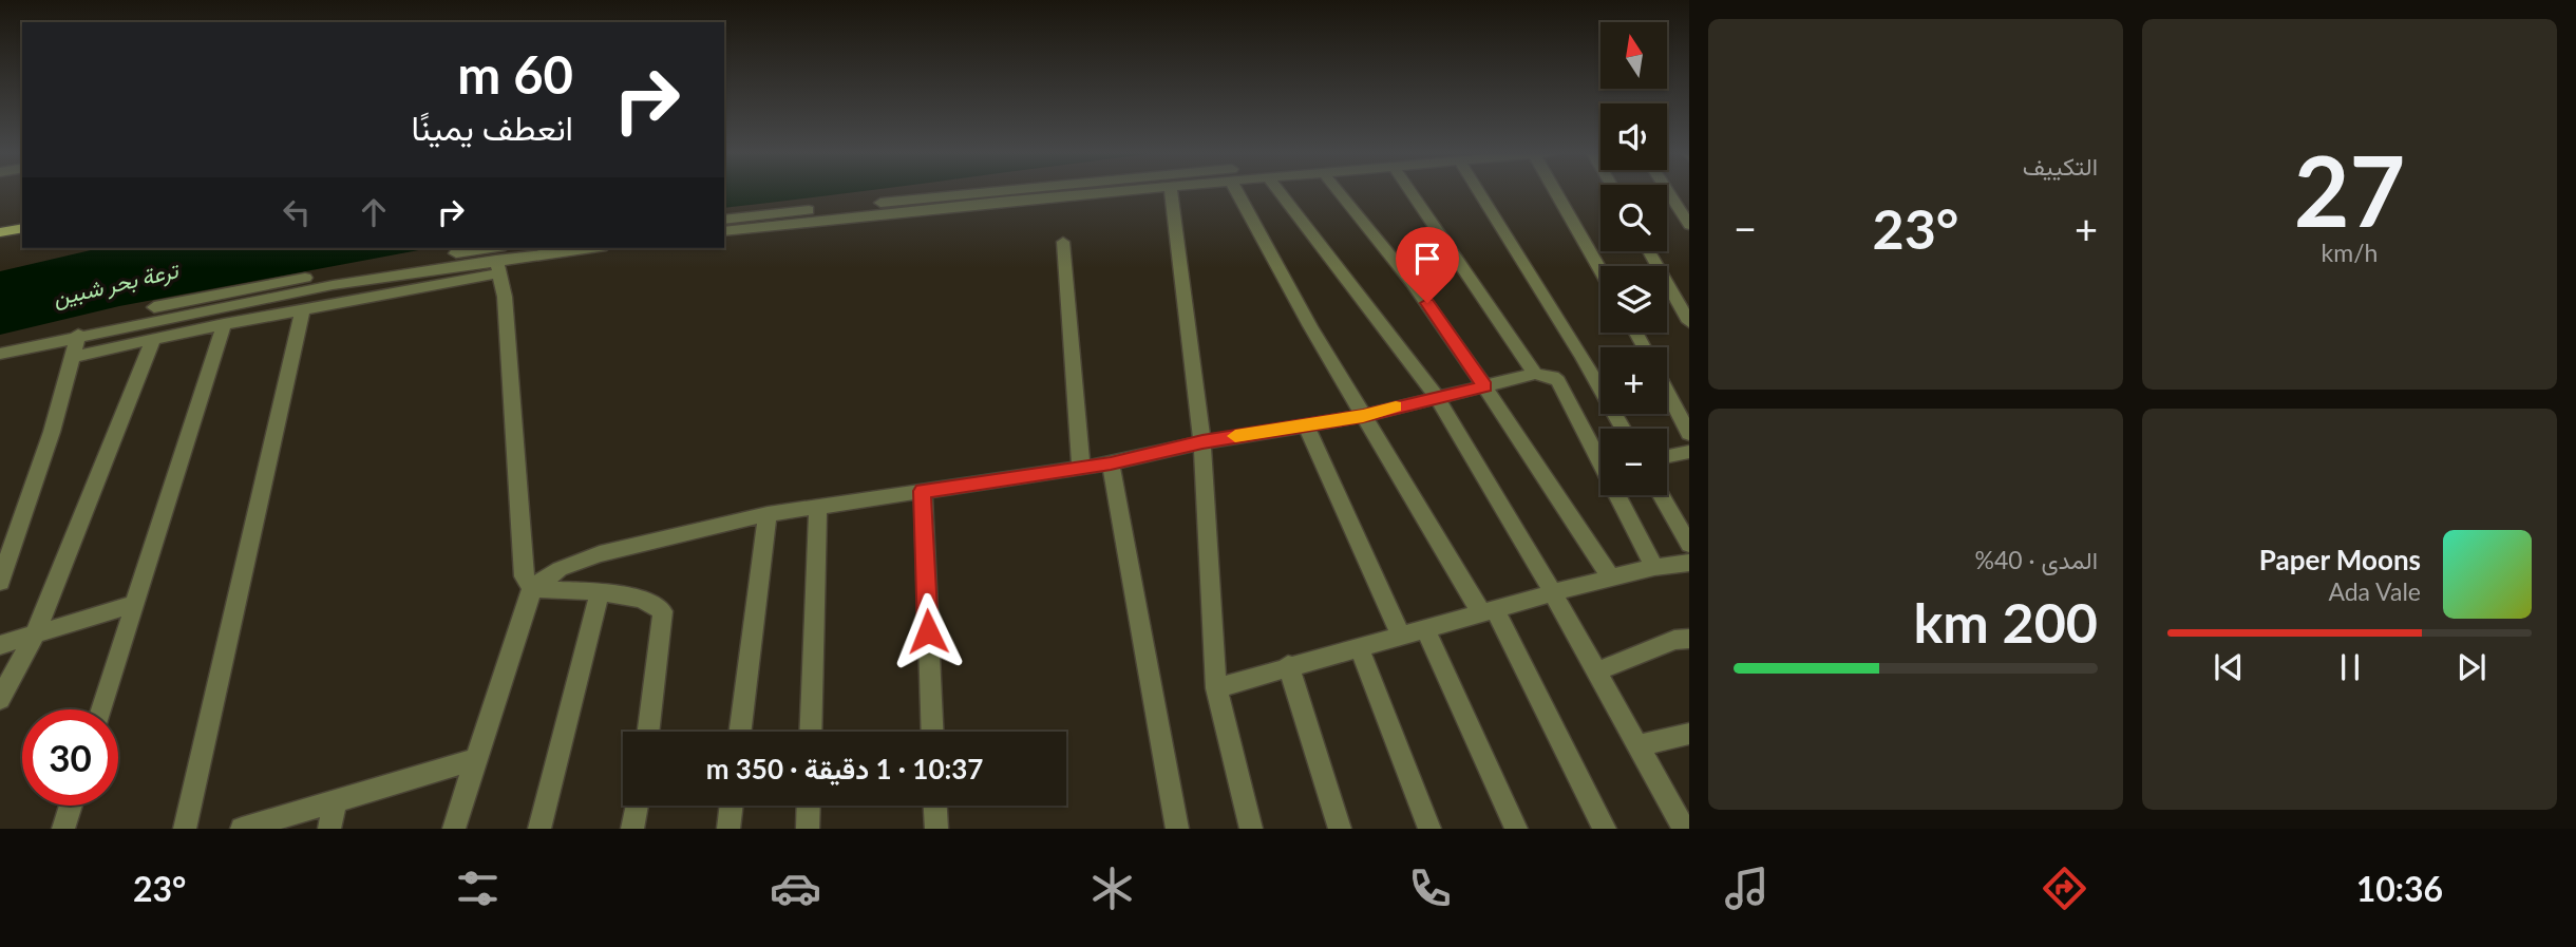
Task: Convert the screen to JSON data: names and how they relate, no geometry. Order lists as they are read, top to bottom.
{
  "water": ["ترعة بحر شبين"],
  "north": "top",
  "page": {
    "tile": [
      ["27", "km/h"],
      "التكييف",
      ["المدى · 40%", "200 km"]
    ],
    "map_buttons": ["+", "−"],
    "turn": ["60 m", "انعطف يمينًا"],
    "heat": ["−", "23°", "+"],
    "song": ["Paper Moons", "Ada Vale"],
    "limit": "30",
    "trip": "10:37 · 1 دقيقة · 350 m",
    "tabs": ["10:36", "23°"]
  }
}
